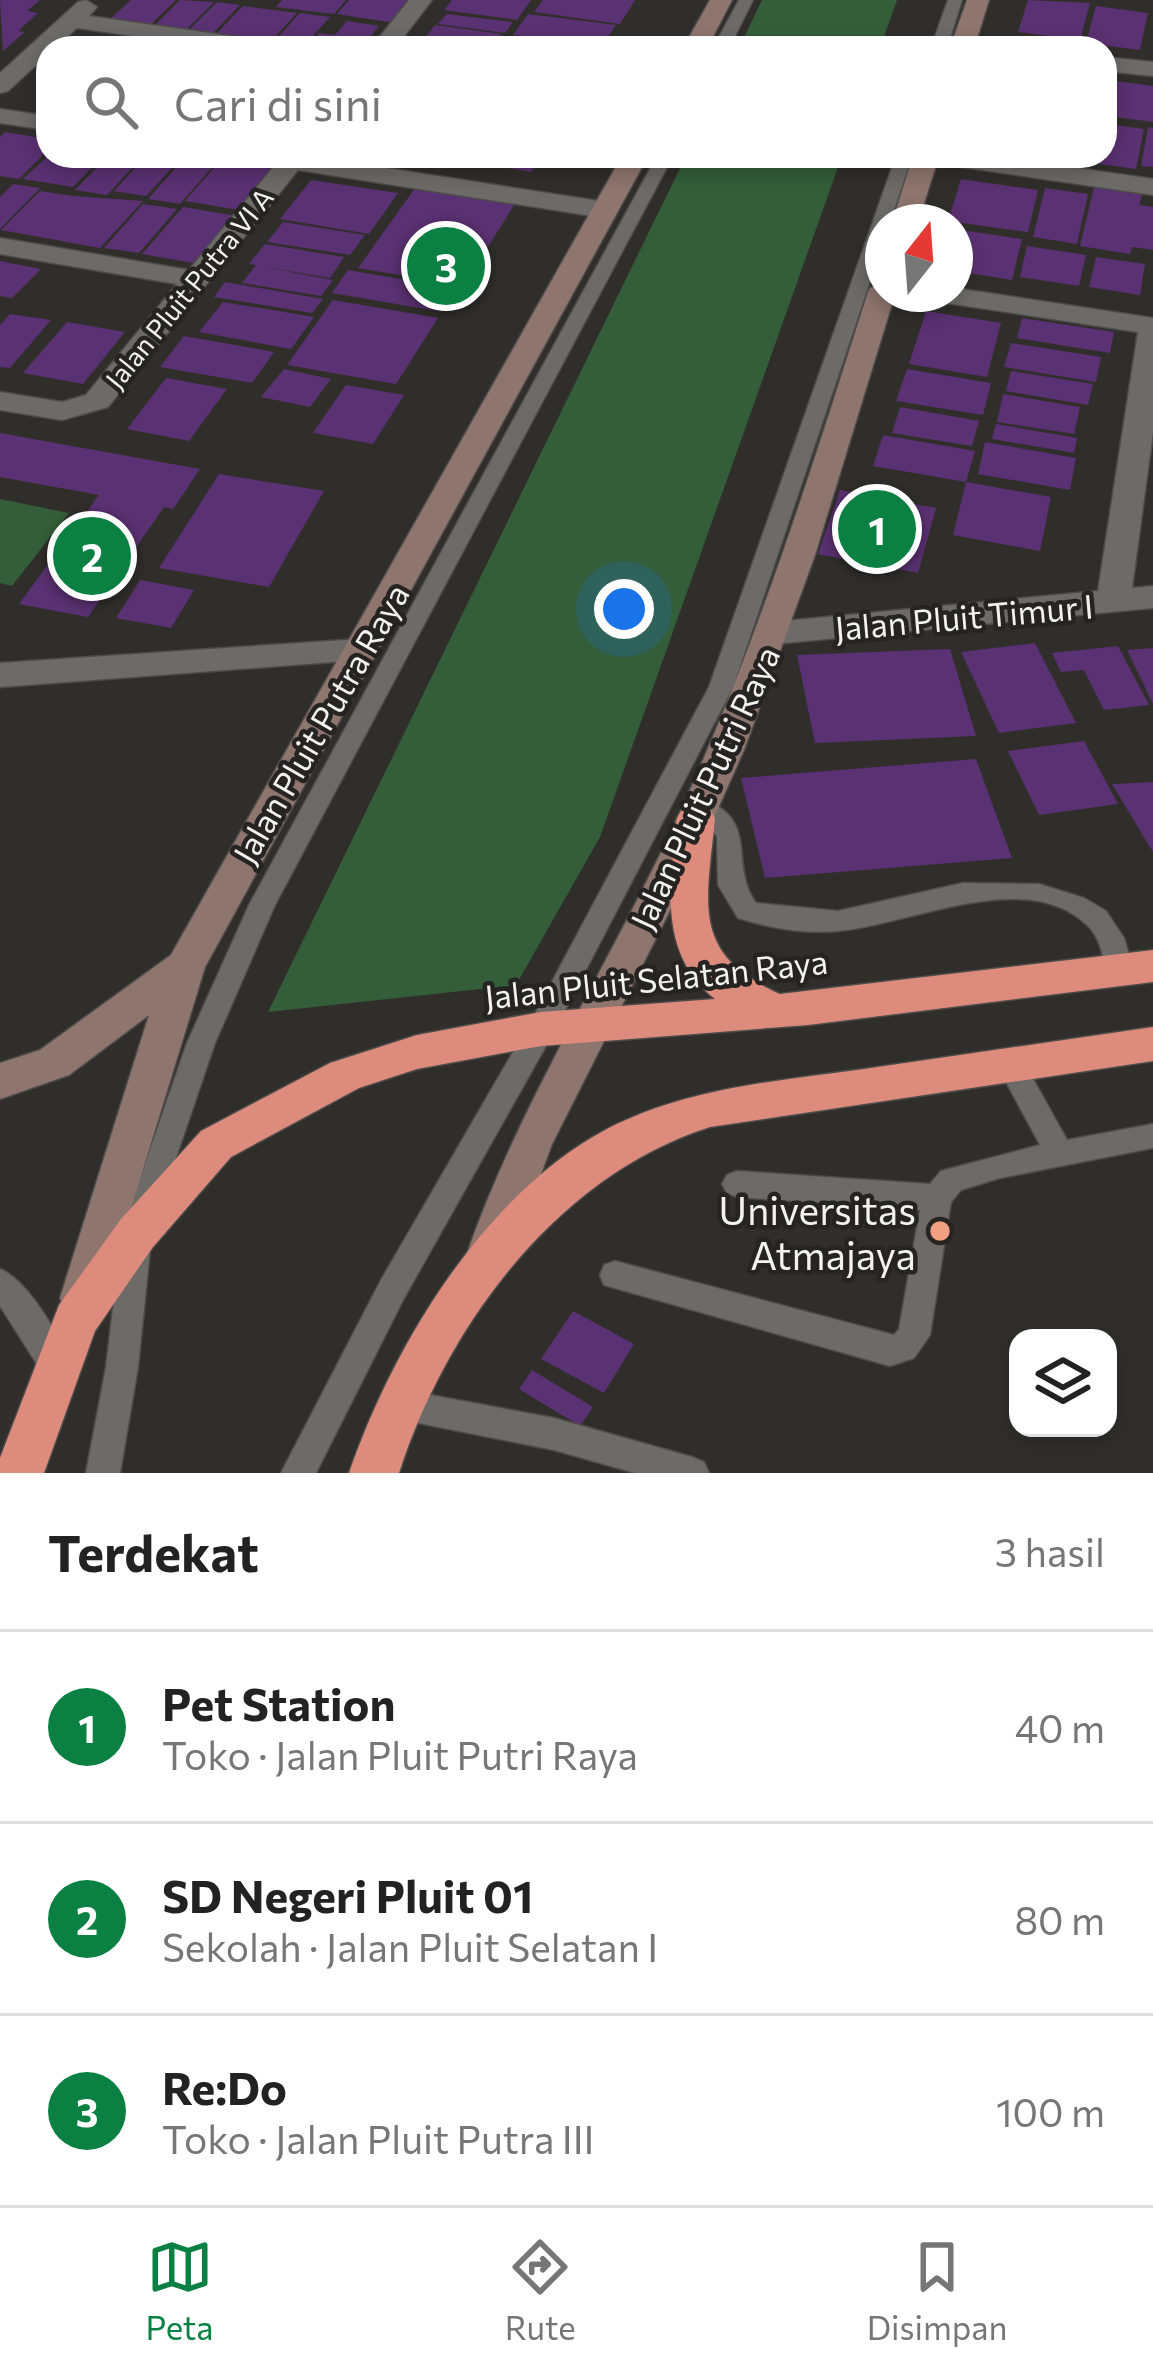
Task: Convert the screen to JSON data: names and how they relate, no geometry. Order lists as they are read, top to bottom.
{
  "streets": {
    "highway": ["Jalan Pluit Selatan Raya"],
    "street": [
      "Jalan Pluit Putra VI A",
      "Jalan Pluit Timur I",
      "Jalan Pluit Putra Raya",
      "Jalan Pluit Putri Raya"
    ]
  },
  "crossings": [
    ["Jalan Pluit Timur I", "Jalan Pluit Putri Raya"],
    ["Jalan Pluit Putra Raya", "Jalan Pluit Selatan Raya"],
    ["Jalan Pluit Putri Raya", "Jalan Pluit Selatan Raya"]
  ],
  "places": ["Universitas Atmajaya"],
  "north": "top",
  "page": {
    "search": "Cari di sini",
    "pins": ["3", "1", "2"],
    "heading": ["Terdekat", "3 hasil"],
    "list": [
      {
        "mark": "1",
        "name": "Pet Station",
        "note": "Toko · Jalan Pluit Putri Raya",
        "value": "40 m"
      },
      {
        "mark": "2",
        "name": "SD Negeri Pluit 01",
        "note": "Sekolah · Jalan Pluit Selatan I",
        "value": "80 m"
      },
      {
        "mark": "3",
        "name": "Re:Do",
        "note": "Toko · Jalan Pluit Putra III",
        "value": "100 m"
      }
    ],
    "nav": ["Peta", "Rute", "Disimpan"]
  }
}
